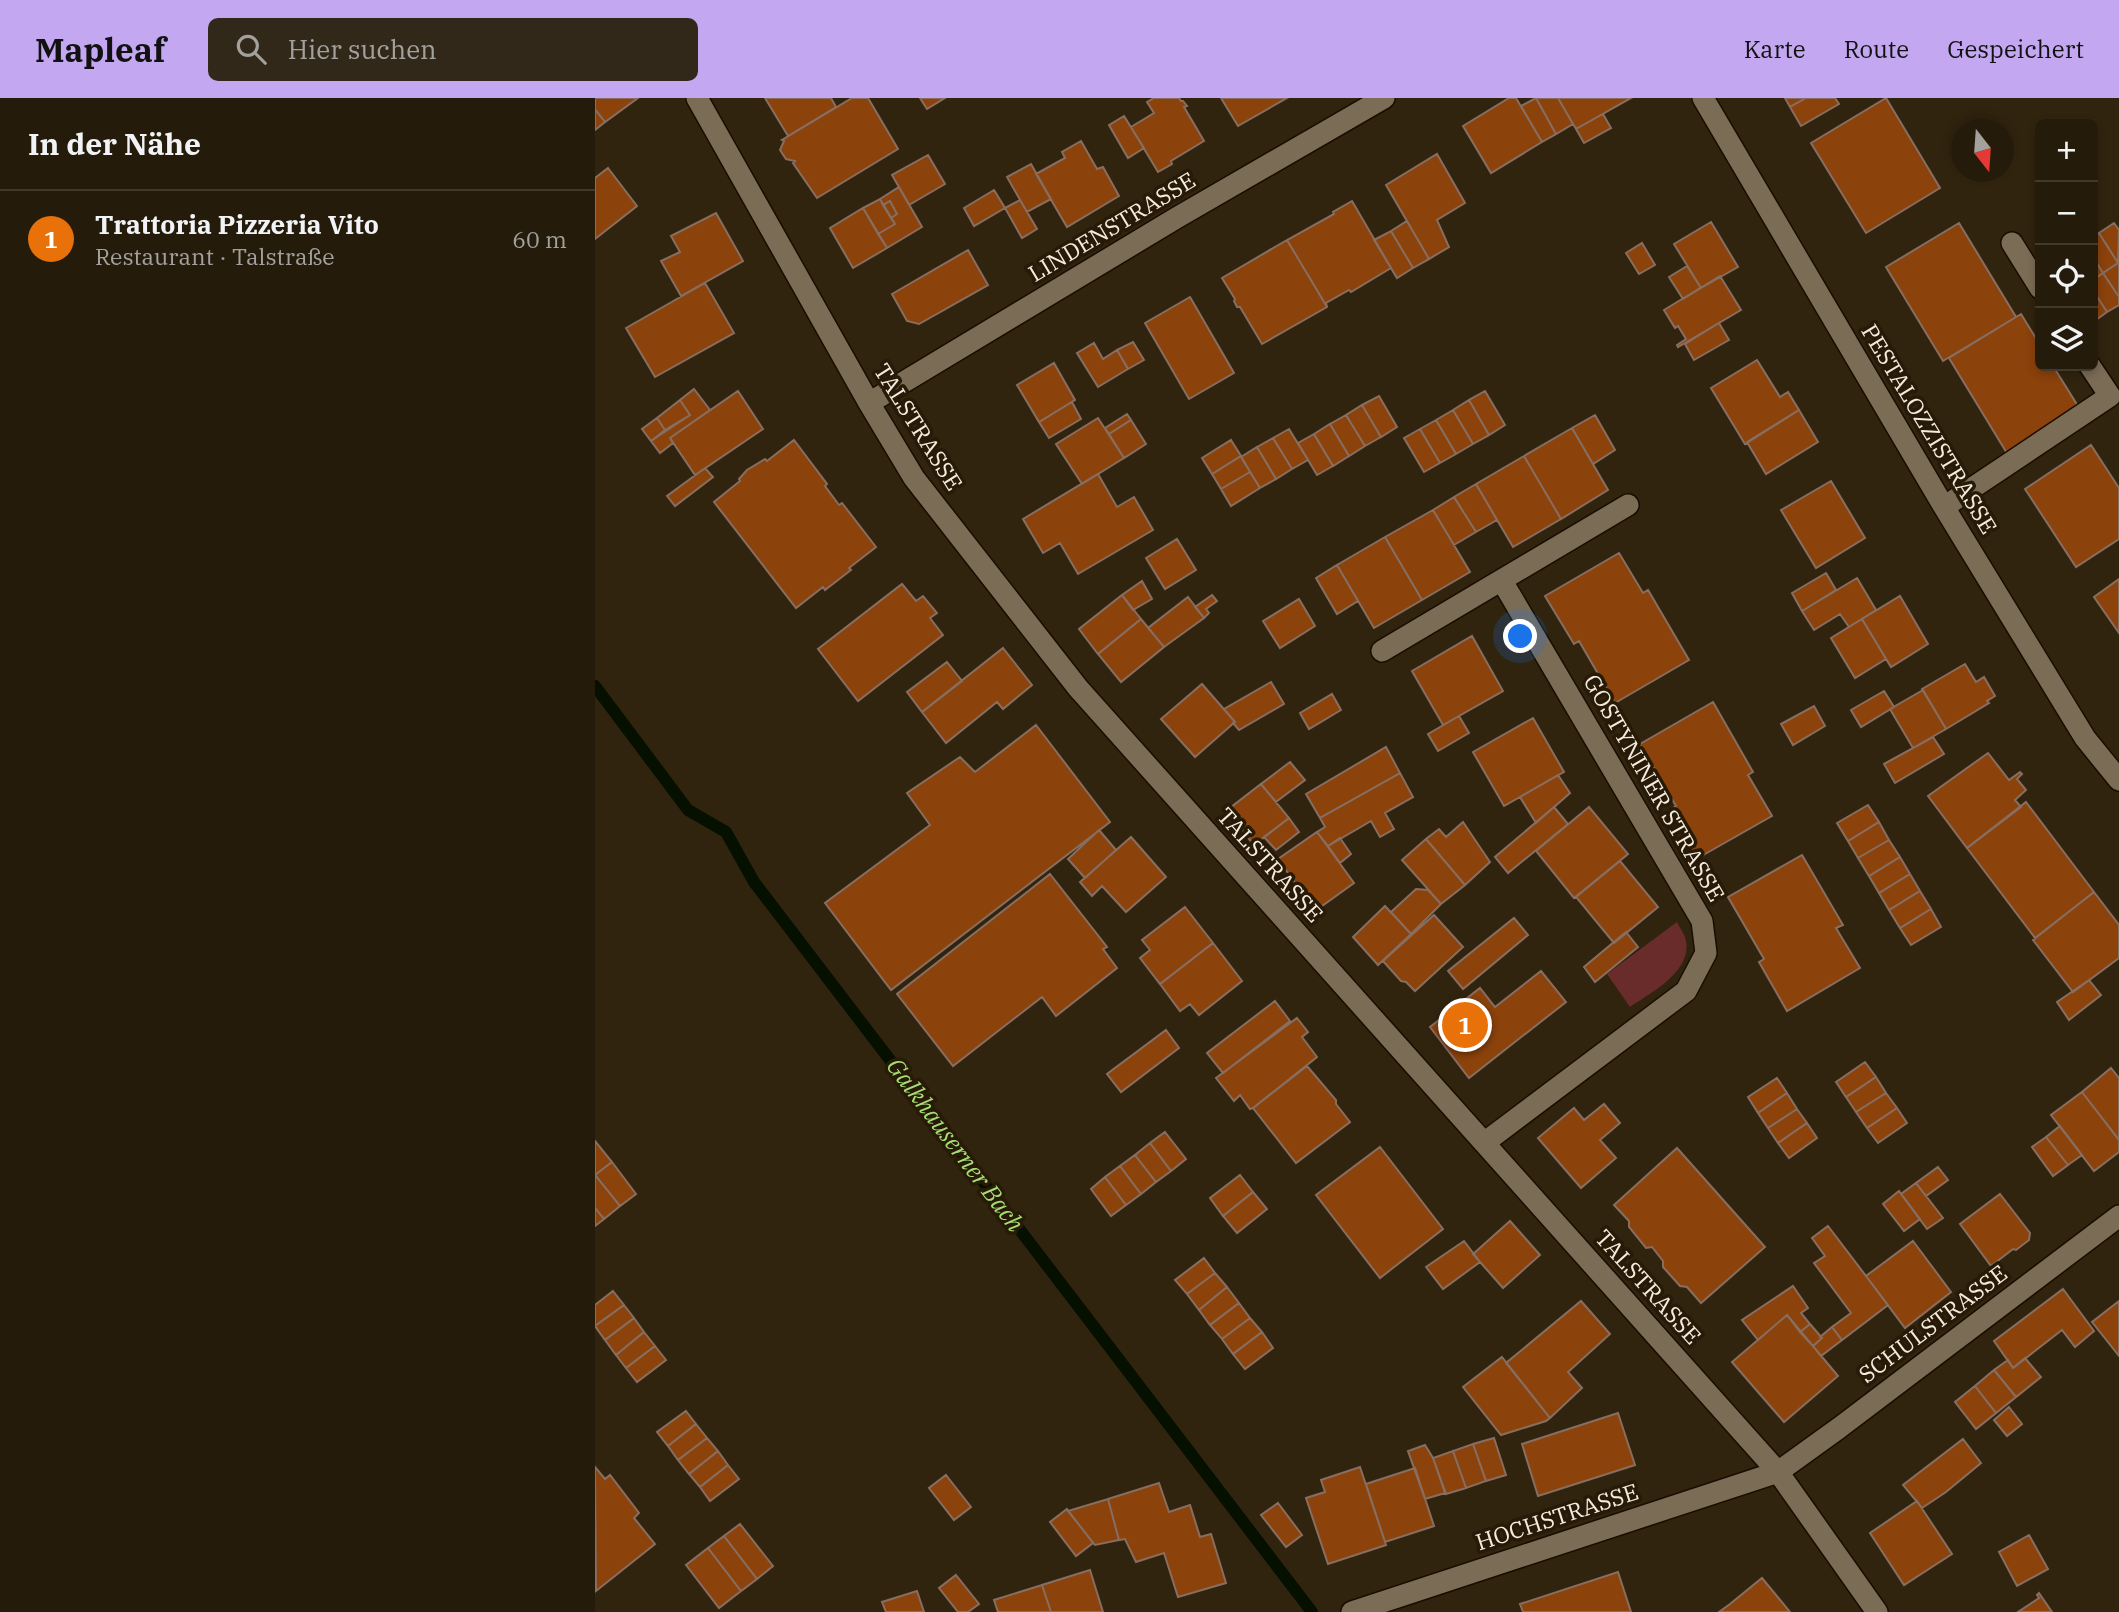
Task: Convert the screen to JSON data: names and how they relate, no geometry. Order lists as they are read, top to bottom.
{
  "streets": {
    "street": [
      "LINDENSTRASSE",
      "TALSTRASSE",
      "PESTALOZZISTRASSE",
      "GOSTYNINER STRASSE",
      "SCHULSTRASSE",
      "HOCHSTRASSE"
    ]
  },
  "crossings": [
    ["LINDENSTRASSE", "TALSTRASSE"],
    ["TALSTRASSE", "GOSTYNINER STRASSE"],
    ["TALSTRASSE", "SCHULSTRASSE"],
    ["TALSTRASSE", "HOCHSTRASSE"],
    ["SCHULSTRASSE", "HOCHSTRASSE"]
  ],
  "water": ["Galkhauserner Bach"],
  "north": "bottom",
  "page": {
    "header": "Mapleaf",
    "search": "Hier suchen",
    "nav": ["Karte", "Route", "Gespeichert"],
    "heading": "In der Nähe",
    "map_buttons": ["+", "−"],
    "list": [
      {
        "mark": "1",
        "name": "Trattoria Pizzeria Vito",
        "note": "Restaurant · Talstraße",
        "value": "60 m"
      }
    ],
    "pins": "1"
  }
}
